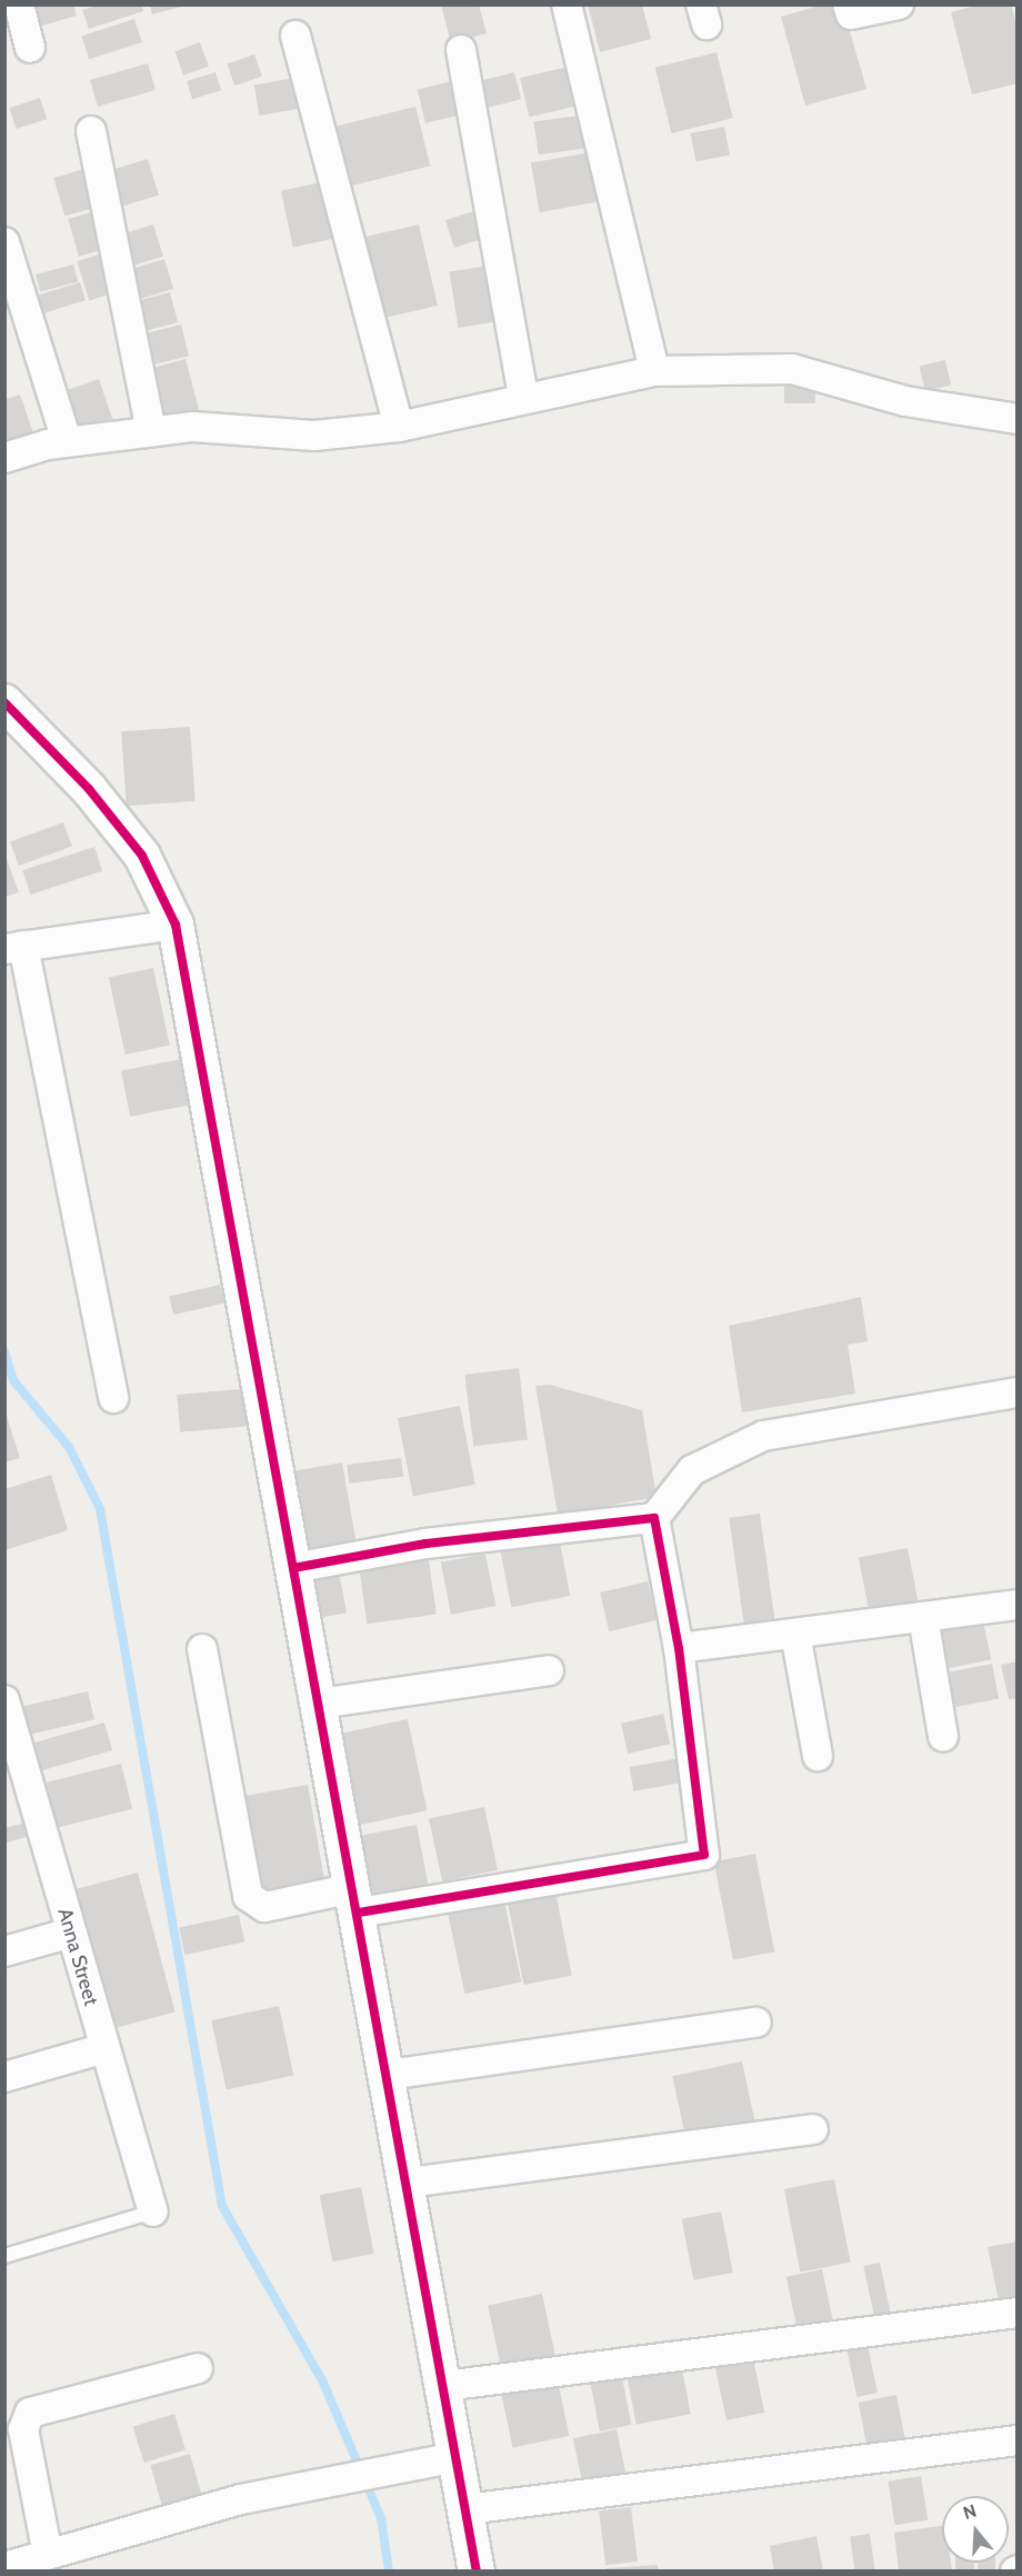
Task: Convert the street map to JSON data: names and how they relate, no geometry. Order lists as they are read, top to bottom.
{
  "streets": {
    "street": ["Anna Street"]
  },
  "north": "top"
}
